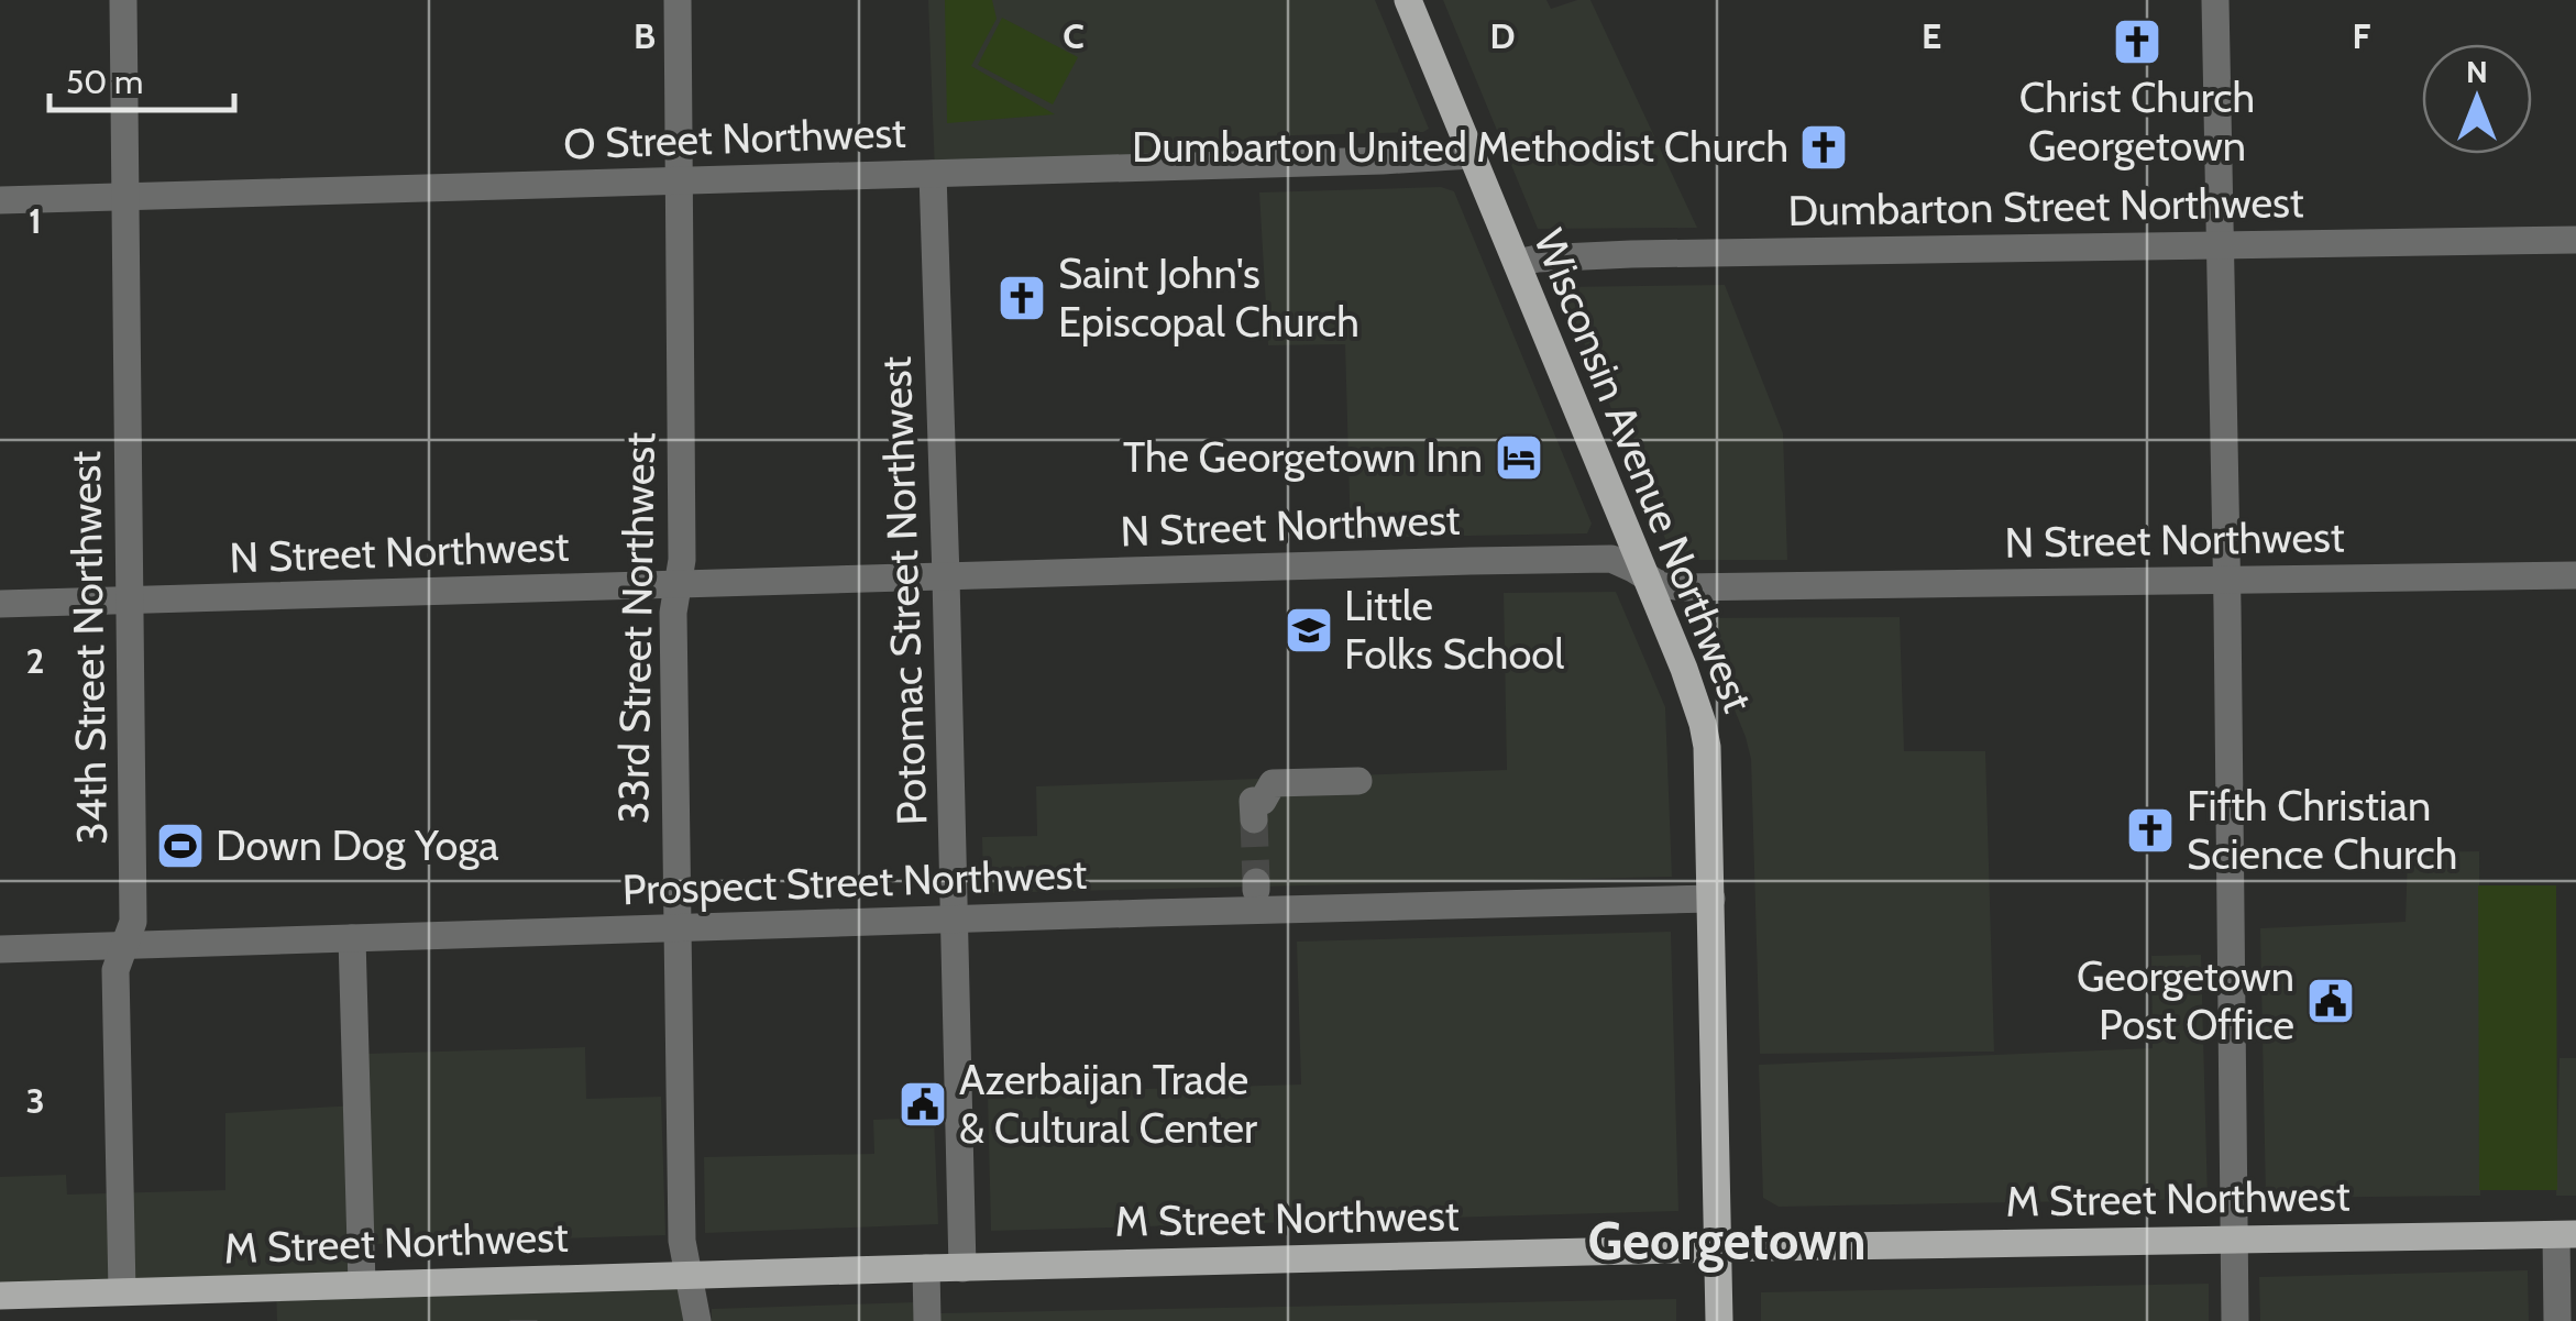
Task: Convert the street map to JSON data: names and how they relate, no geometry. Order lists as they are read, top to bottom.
{
  "streets": {
    "main road": ["Wisconsin Avenue Northwest", "M Street Northwest"],
    "street": [
      "O Street Northwest",
      "Dumbarton Street Northwest",
      "N Street Northwest",
      "Potomac Street Northwest",
      "33rd Street Northwest",
      "34th Street Northwest",
      "Prospect Street Northwest"
    ]
  },
  "crossings": [
    ["O Street Northwest", "Wisconsin Avenue Northwest"],
    ["O Street Northwest", "Potomac Street Northwest"],
    ["O Street Northwest", "33rd Street Northwest"],
    ["O Street Northwest", "34th Street Northwest"],
    ["Dumbarton Street Northwest", "Wisconsin Avenue Northwest"],
    ["Wisconsin Avenue Northwest", "N Street Northwest"],
    ["Wisconsin Avenue Northwest", "Prospect Street Northwest"],
    ["Wisconsin Avenue Northwest", "M Street Northwest"],
    ["N Street Northwest", "Potomac Street Northwest"],
    ["N Street Northwest", "33rd Street Northwest"],
    ["N Street Northwest", "34th Street Northwest"],
    ["Potomac Street Northwest", "Prospect Street Northwest"],
    ["Potomac Street Northwest", "M Street Northwest"],
    ["33rd Street Northwest", "Prospect Street Northwest"],
    ["33rd Street Northwest", "M Street Northwest"],
    ["34th Street Northwest", "Prospect Street Northwest"],
    ["34th Street Northwest", "M Street Northwest"]
  ],
  "districts": ["Georgetown"],
  "places": {
    "church": [
      "Christ Church Georgetown",
      "Dumbarton United Methodist Church",
      "Saint John's Episcopal Church",
      "Fifth Christian Science Church"
    ],
    "hotel": ["The Georgetown Inn"],
    "school or university": ["Little Folks School"],
    "sports": ["Down Dog Yoga"],
    "public building": ["Georgetown Post Office", "Azerbaijan Trade & Cultural Center"]
  },
  "scale_bar": "50 m",
  "north": "top",
  "grid": {
    "columns": [
      "B",
      "C",
      "D",
      "E",
      "F"
    ],
    "rows": ["1", "2", "3"]
  }
}
